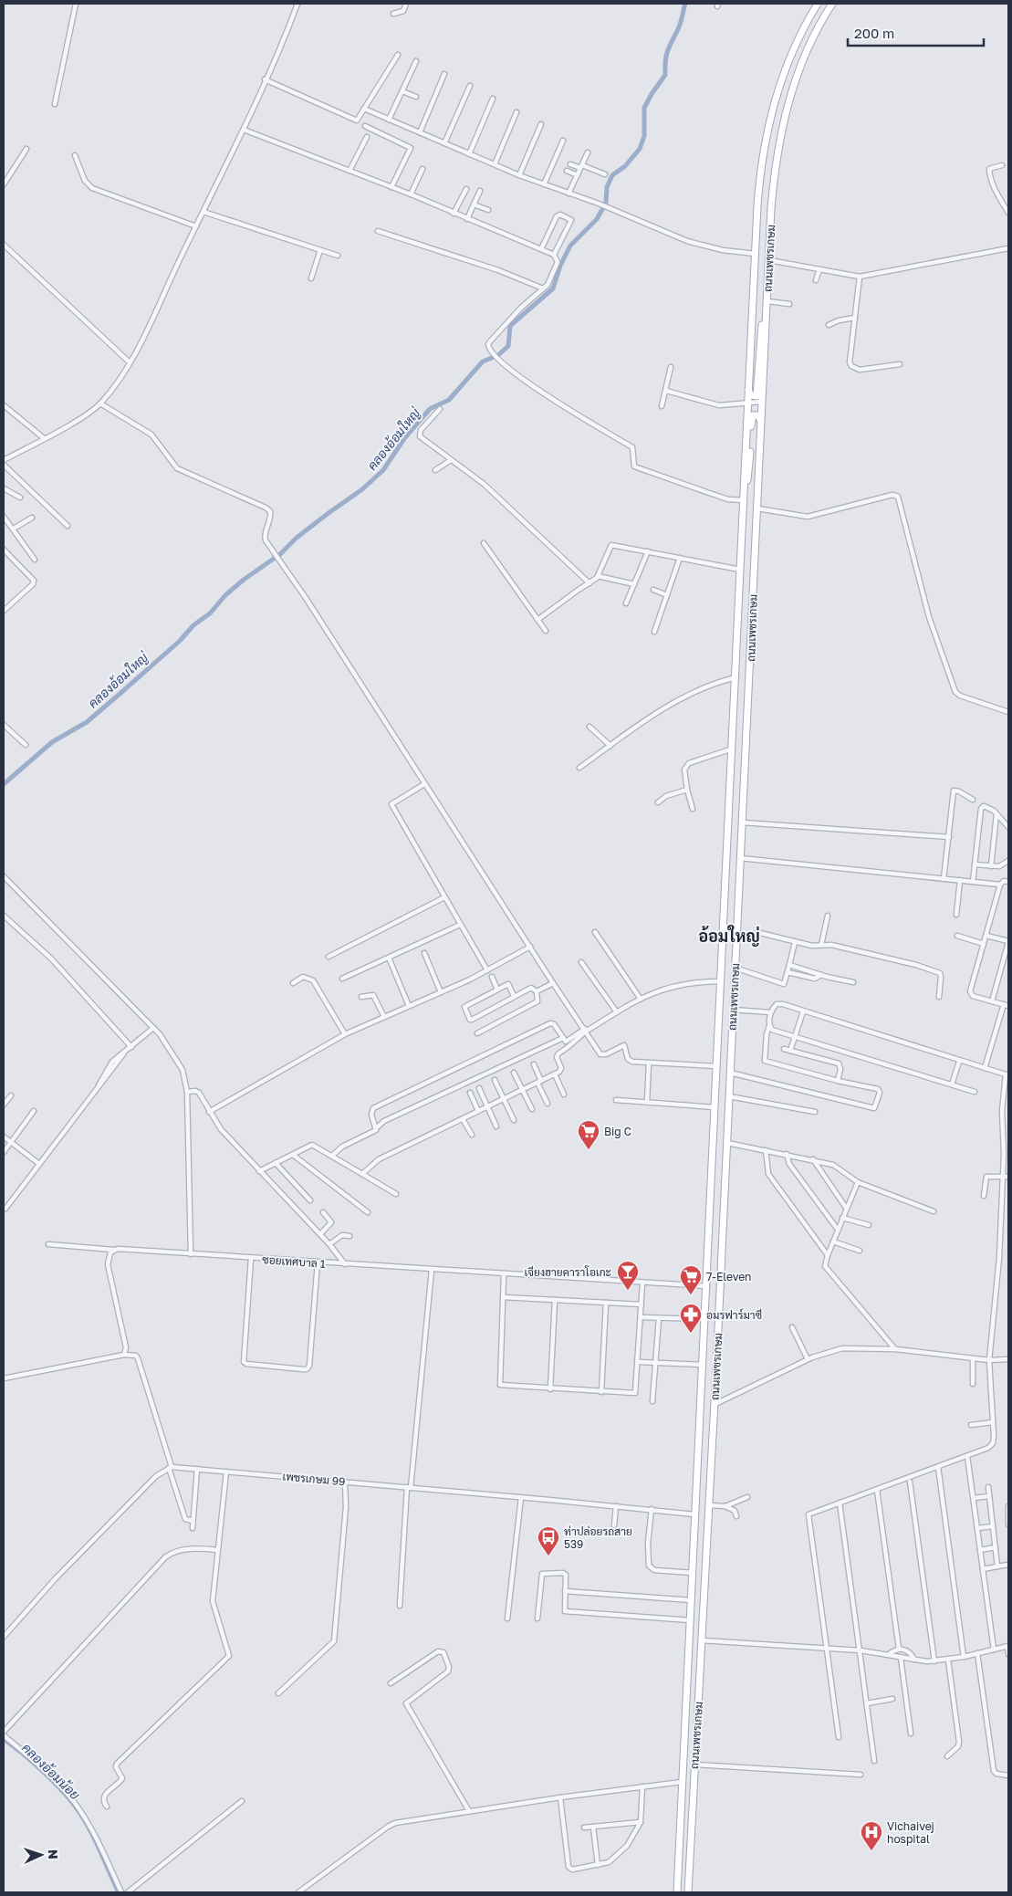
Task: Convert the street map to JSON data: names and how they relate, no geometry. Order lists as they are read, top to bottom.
{
  "streets": {
    "main road": ["ถนนเพชรเกษม"],
    "street": ["ซอยเทศบาล 1", "เพชรเกษม 99"]
  },
  "crossings": [
    ["ถนนเพชรเกษม", "ซอยเทศบาล 1"],
    ["ถนนเพชรเกษม", "เพชรเกษม 99"]
  ],
  "districts": ["อ้อมใหญ่"],
  "water": ["คลองอ้อมใหญ่", "คลองอ้อมน้อย"],
  "places": {
    "supermarket": ["Big C", "7-Eleven"],
    "bar": ["เจียงฮายคาราโอเกะ"],
    "pharmacy": ["อมรฟาร์มาซี"],
    "bus stop": ["ท่าปล่อยรถสาย 539"],
    "hospital": ["Vichaivej hospital"]
  },
  "scale_bar": "200 m",
  "north": "right"
}
